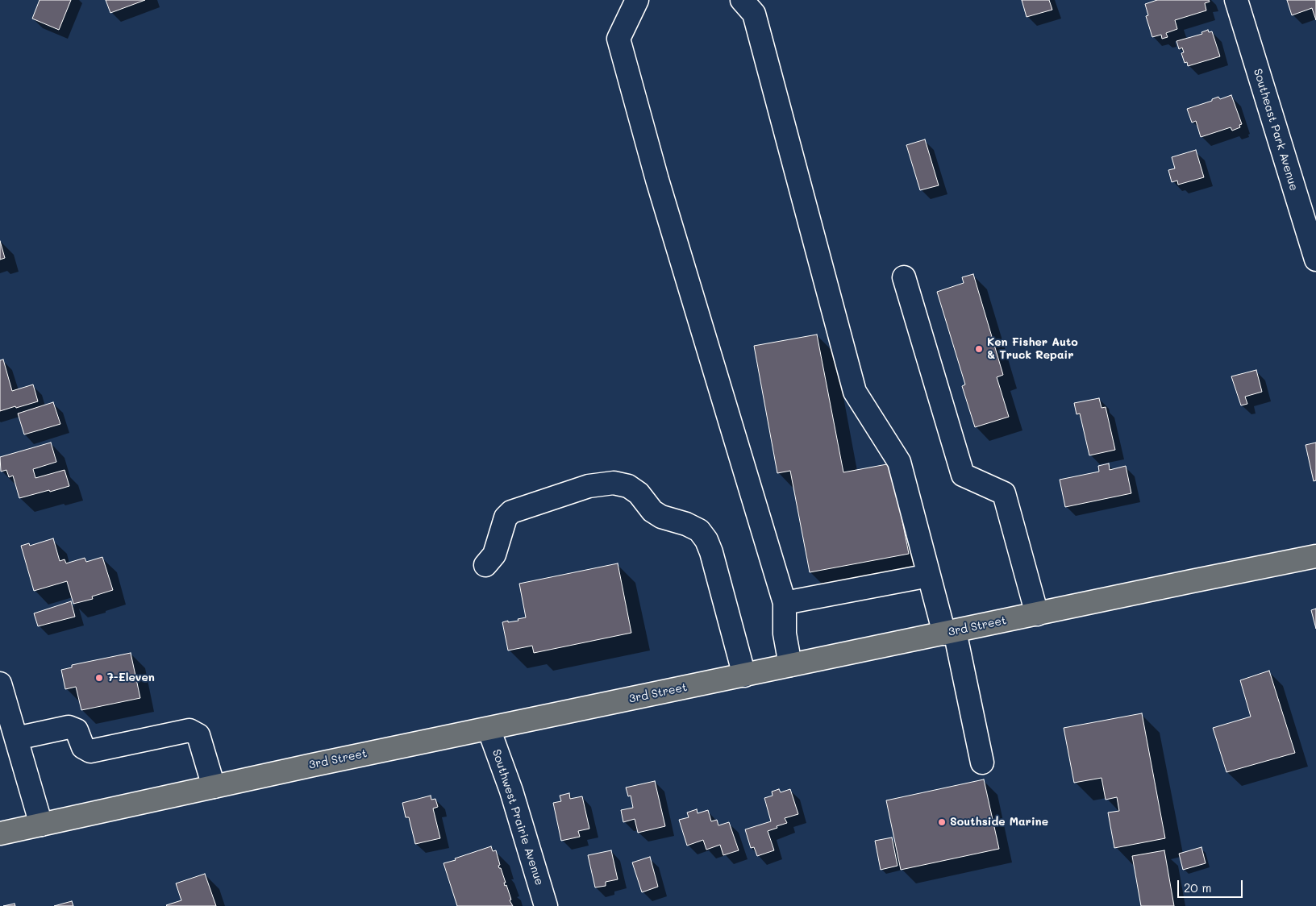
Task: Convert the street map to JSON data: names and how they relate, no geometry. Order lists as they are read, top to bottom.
{
  "streets": {
    "highway": ["3rd Street"],
    "street": ["Southeast Park Avenue", "Southwest Prairie Avenue"]
  },
  "crossings": [
    ["3rd Street", "Southwest Prairie Avenue"]
  ],
  "places": ["Ken Fisher Auto & Truck Repair", "7-Eleven", "Southside Marine"],
  "scale_bar": "20 m"
}
